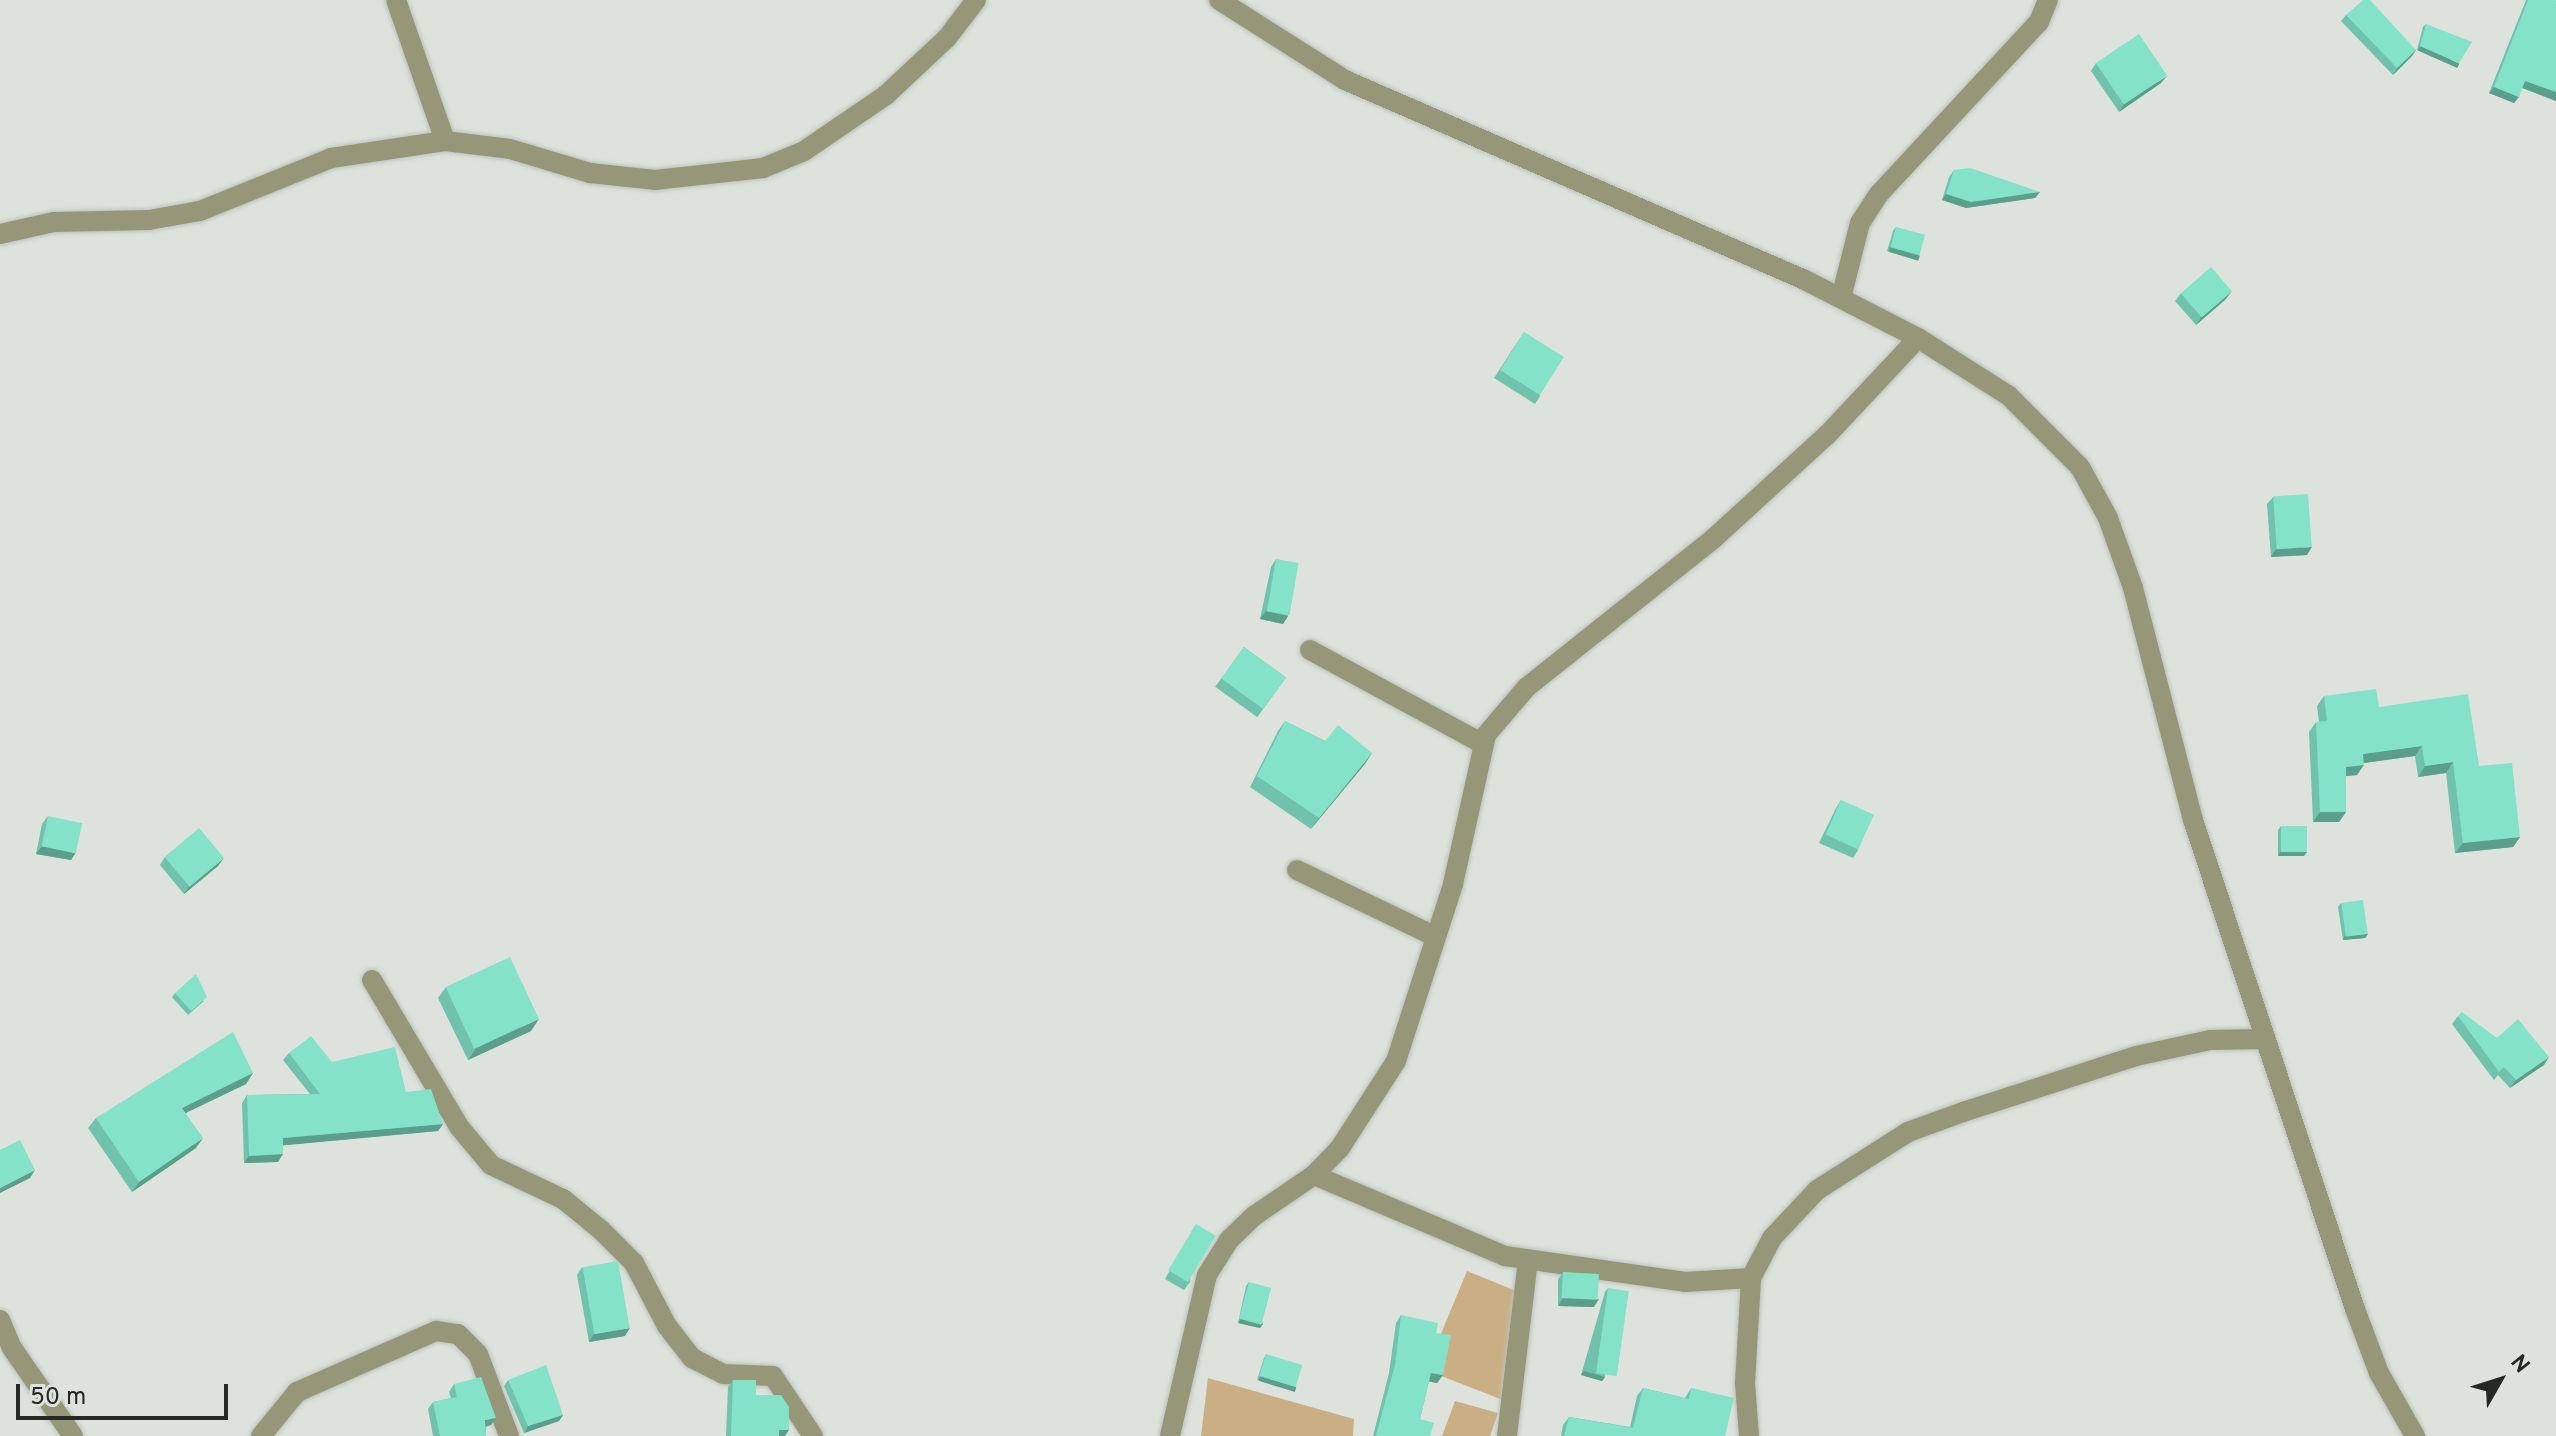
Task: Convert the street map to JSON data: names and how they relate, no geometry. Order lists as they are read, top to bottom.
{
  "scale_bar": "50 m",
  "north": "top right"
}
